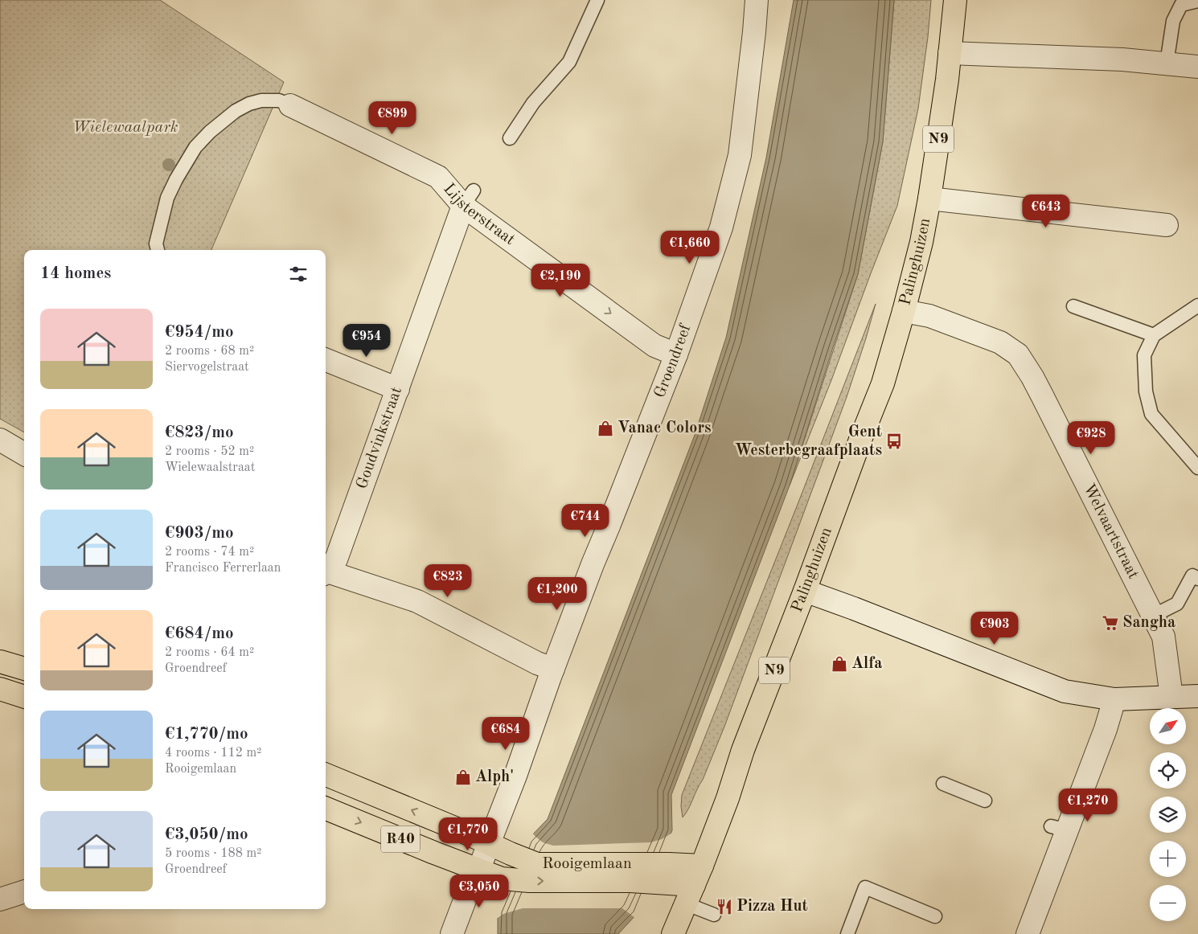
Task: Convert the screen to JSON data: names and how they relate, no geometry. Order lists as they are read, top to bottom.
{
  "streets": {
    "main road": [
      "N9",
      "Palinghuizen",
      "R40",
      "Rooigemlaan"
    ],
    "street": [
      "Lijsterstraat",
      "Groendreef",
      "Goudvinkstraat",
      "Welvaartstraat"
    ]
  },
  "crossings": [
    ["Lijsterstraat", "Groendreef"],
    ["Lijsterstraat", "Goudvinkstraat"],
    ["Palinghuizen", "Welvaartstraat"],
    ["Palinghuizen", "Rooigemlaan"],
    ["Groendreef", "Rooigemlaan"]
  ],
  "one_way": ["Lijsterstraat"],
  "parks": ["Wielewaalpark"],
  "places": {
    "shop": ["Vanac Colors", "Alfa", "Alph'"],
    "bus stop": ["Gent Westerbegraafplaats"],
    "supermarket": ["Sangha"],
    "restaurant": ["Pizza Hut"]
  },
  "north": "top right",
  "page": {
    "price": [
      "€899",
      "€643",
      "€1,660",
      "€2,190",
      "€954",
      "€928",
      "€744",
      "€823",
      "€1,200",
      "€903",
      "€684",
      "€1,270",
      "€1,770",
      "€3,050"
    ],
    "heading": "14 homes",
    "list": [
      {
        "name": "€954/mo",
        "note": "2 rooms · 68 m² · Siervogelstraat"
      },
      {
        "name": "€823/mo",
        "note": "2 rooms · 52 m² · Wielewaalstraat"
      },
      {
        "name": "€903/mo",
        "note": "2 rooms · 74 m² · Francisco Ferrerlaan"
      },
      {
        "name": "€684/mo",
        "note": "2 rooms · 64 m² · Groendreef"
      },
      {
        "name": "€1,770/mo",
        "note": "4 rooms · 112 m² · Rooigemlaan"
      },
      {
        "name": "€3,050/mo",
        "note": "5 rooms · 188 m² · Groendreef"
      }
    ],
    "map_buttons": ["+", "−"]
  }
}
